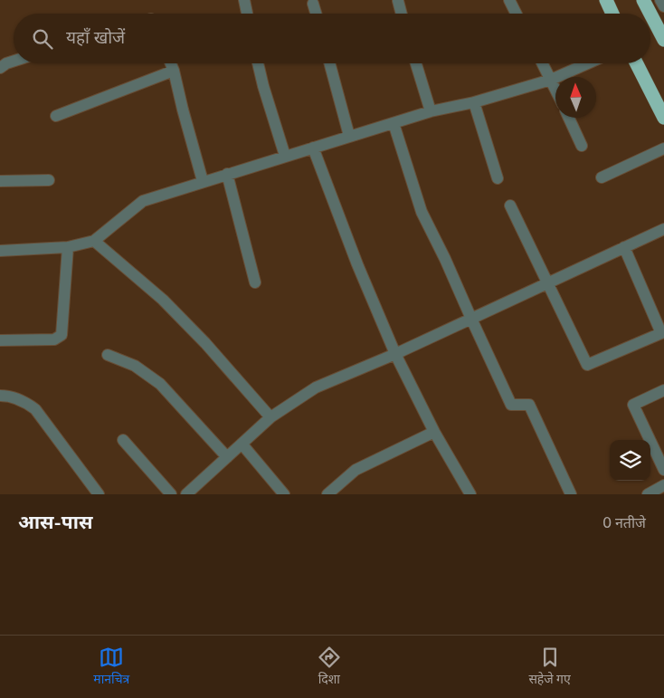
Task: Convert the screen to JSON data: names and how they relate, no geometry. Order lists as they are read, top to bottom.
{
  "north": "top",
  "page": {
    "search": "यहाँ खोजें",
    "heading": ["आस-पास", "0 नतीजे"],
    "nav": ["मानचित्र", "दिशा", "सहेजे गए"]
  }
}
